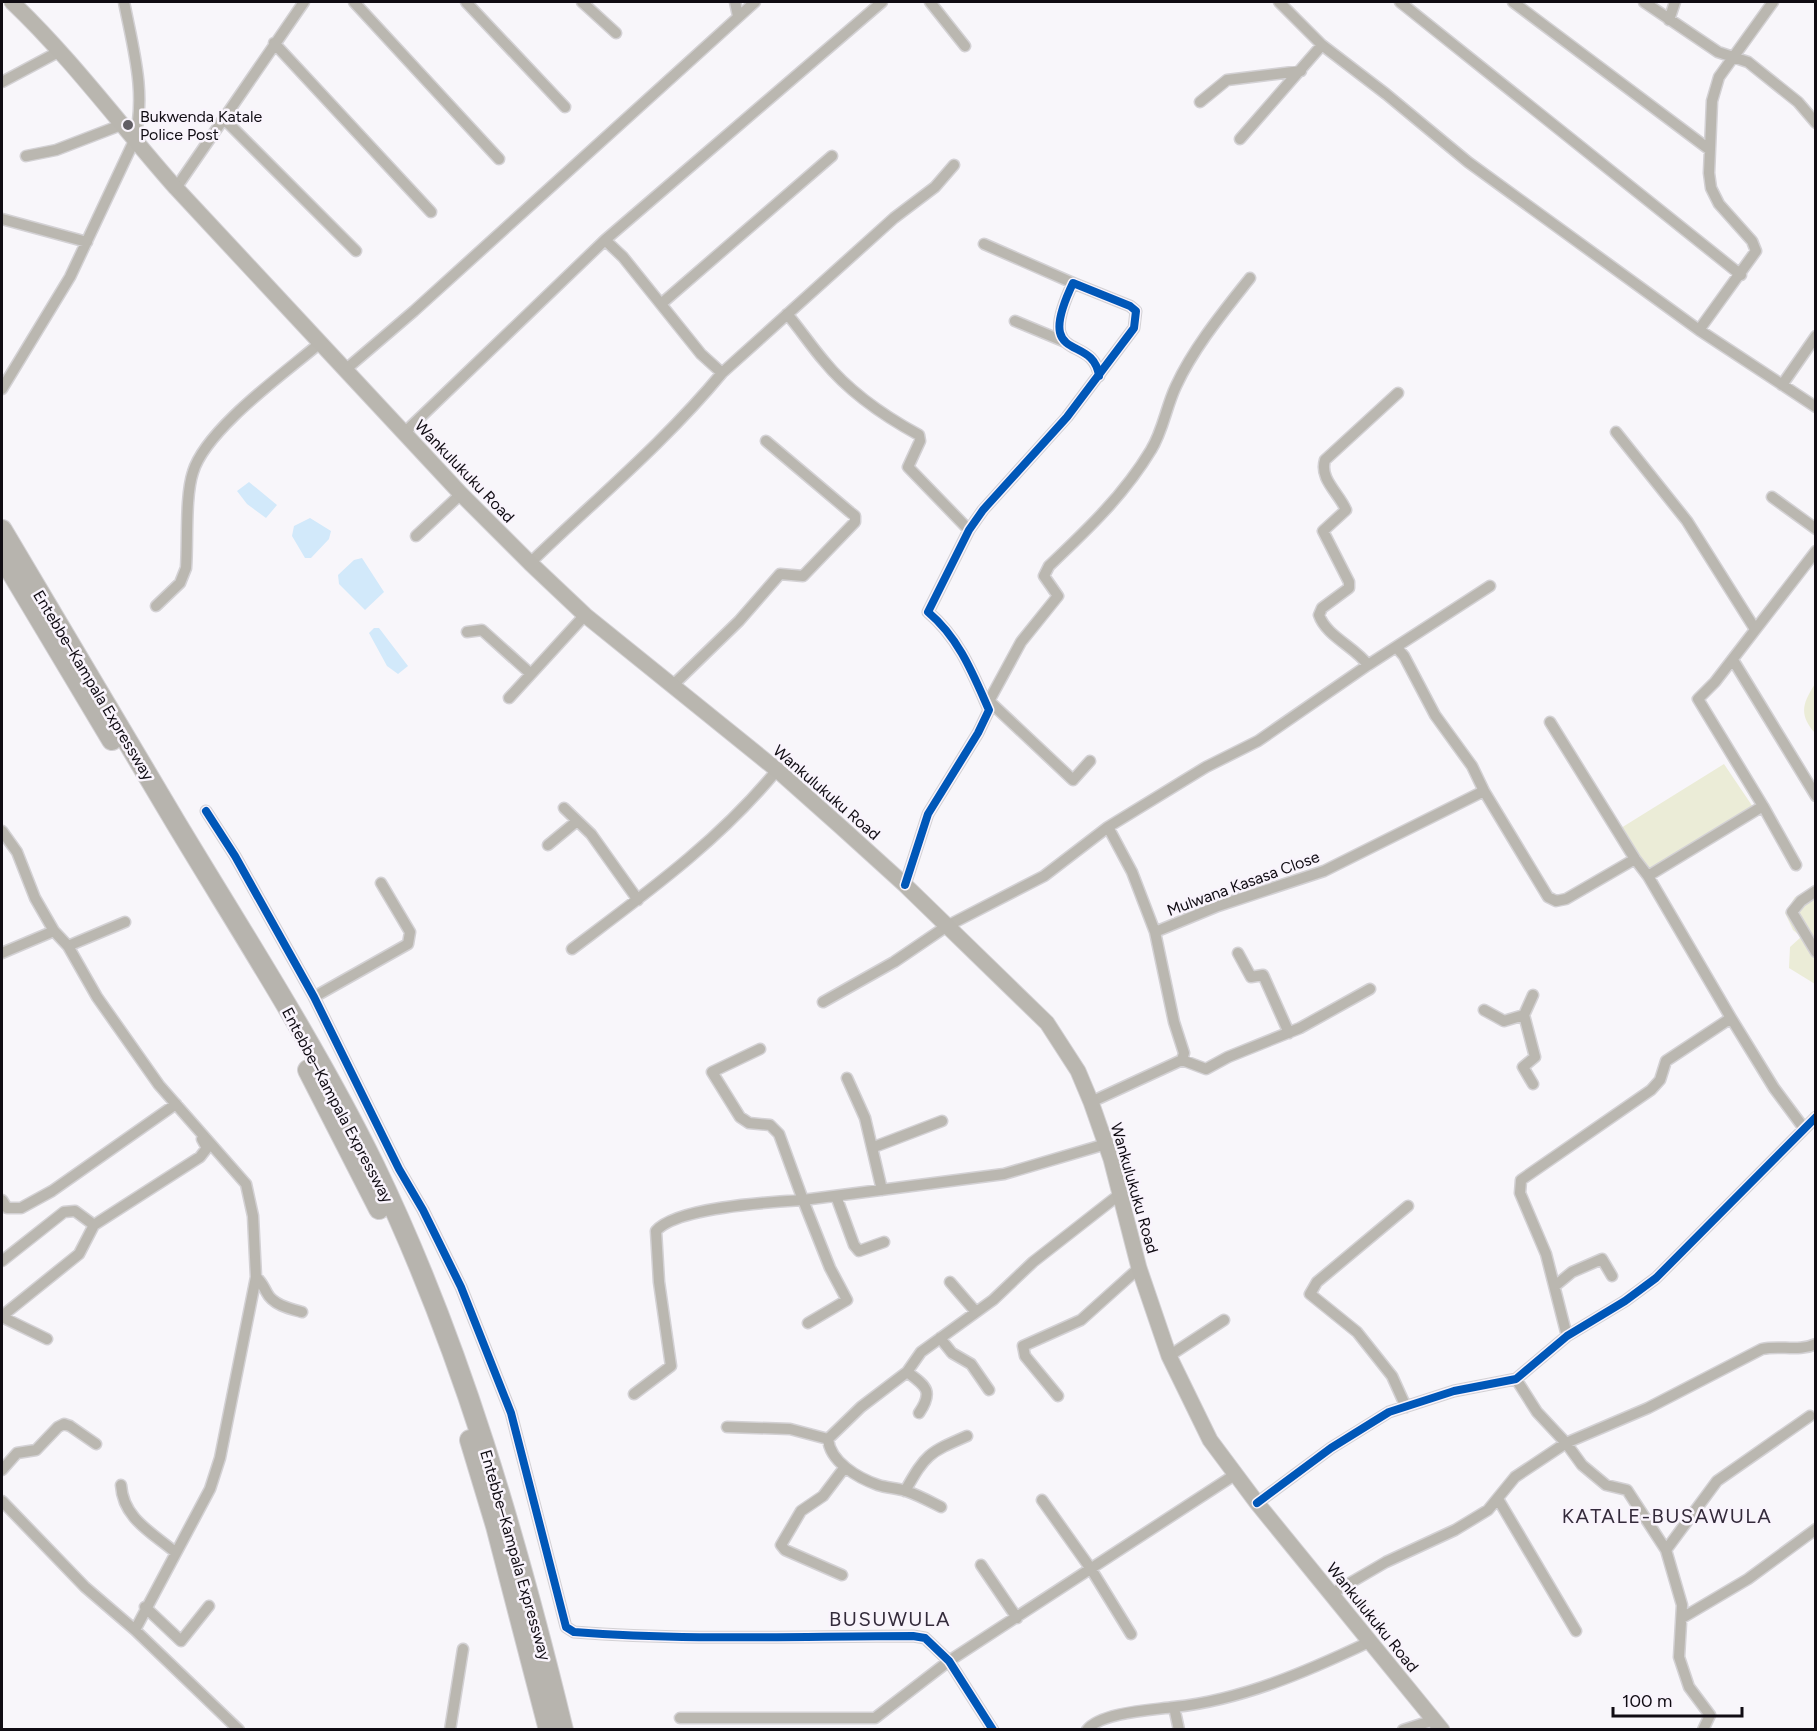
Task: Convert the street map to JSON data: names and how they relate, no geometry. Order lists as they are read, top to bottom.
{
  "streets": {
    "highway": ["Entebbe–Kampala Expressway"],
    "main road": ["Wankulukuku Road"],
    "street": ["Mulwana Kasasa Close"]
  },
  "districts": ["KATALE-BUSAWULA", "BUSUWULA"],
  "places": ["Bukwenda Katale Police Post"],
  "scale_bar": "100 m"
}
